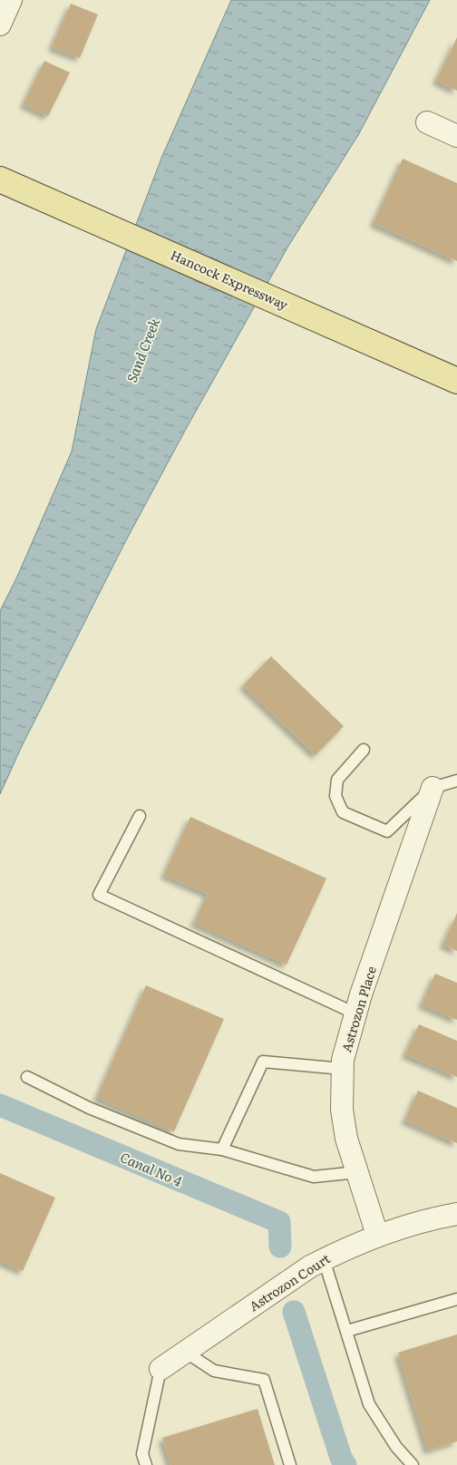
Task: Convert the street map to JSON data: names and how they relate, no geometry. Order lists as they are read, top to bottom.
{
  "streets": {
    "main road": ["Hancock Expressway"],
    "street": ["Astrozon Place", "Astrozon Court"]
  },
  "crossings": [
    ["Astrozon Place", "Astrozon Court"]
  ],
  "water": ["Sand Creek", "Canal No 4"]
}
